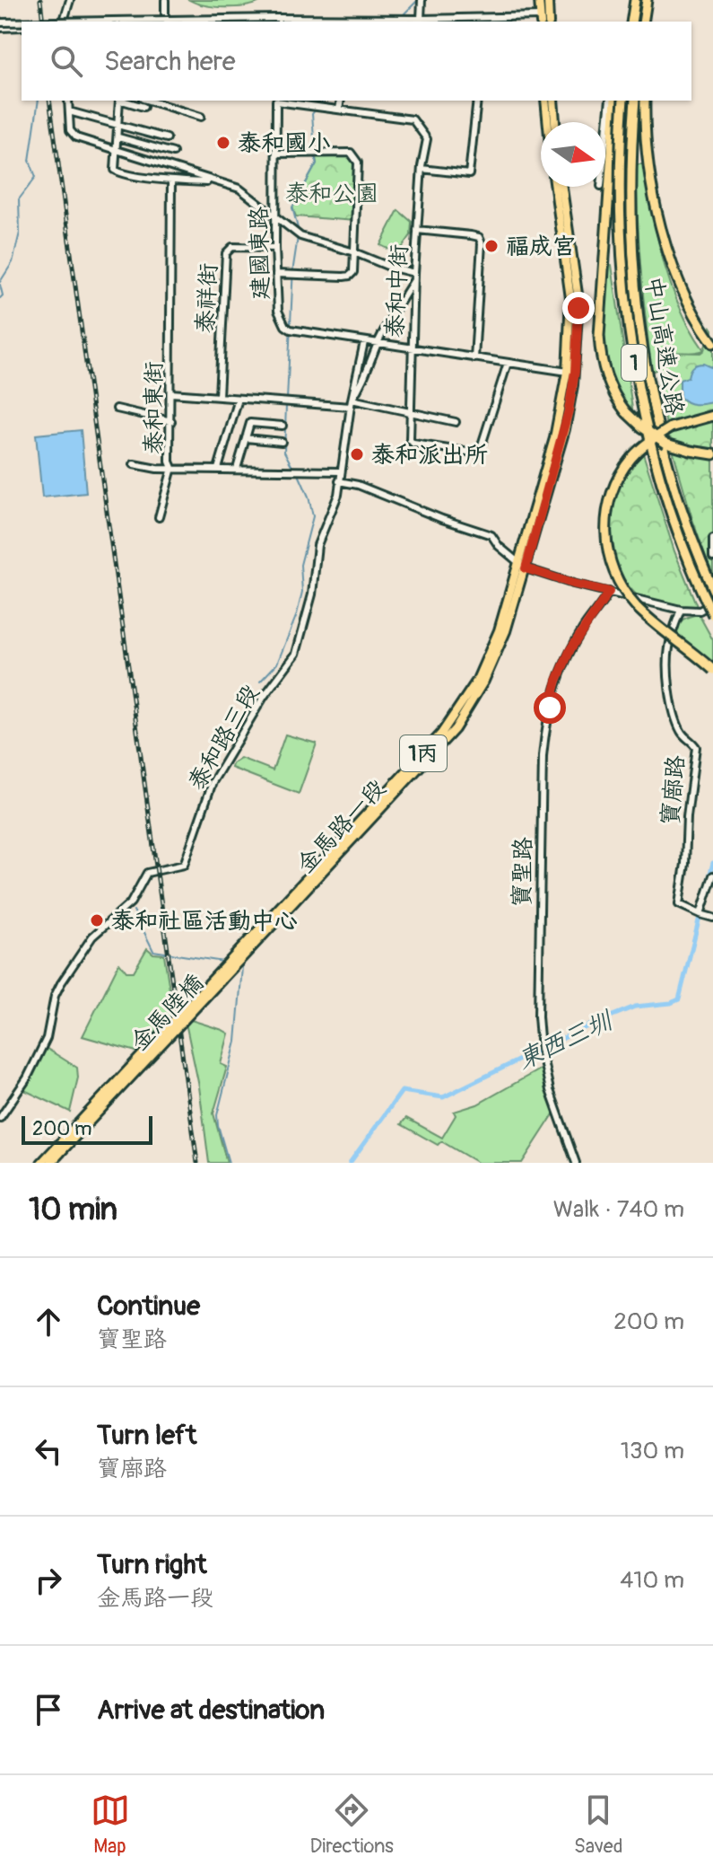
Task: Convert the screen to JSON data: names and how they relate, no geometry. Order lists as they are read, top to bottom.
{
  "streets": {
    "highway": ["中山高速公路", "1"],
    "main road": ["1丙", "金馬路一段", "金馬陸橋"],
    "street": [
      "建國東路",
      "泰和中街",
      "泰祥街",
      "泰和東街",
      "泰和路三段",
      "寶廍路",
      "寶聖路"
    ]
  },
  "crossings": [
    ["建國東路", "泰和中街"],
    ["建國東路", "泰祥街"],
    ["建國東路", "金馬路一段"],
    ["1丙", "金馬陸橋"],
    ["金馬路一段", "金馬陸橋"]
  ],
  "water": ["東西三圳"],
  "parks": ["泰和公園"],
  "places": [
    "泰和國小",
    "福成宮",
    "泰和派出所",
    "泰和社區活動中心"
  ],
  "scale_bar": "200 m",
  "north": "right",
  "page": {
    "search": "Search here",
    "scale": "200 m",
    "heading": ["10 min", "Walk · 740 m"],
    "list": [
      ["Continue", "寶聖路", "200 m"],
      ["Turn left", "寶廍路", "130 m"],
      ["Turn right", "金馬路一段", "410 m"],
      "Arrive at destination"
    ],
    "nav": ["Map", "Directions", "Saved"]
  }
}
